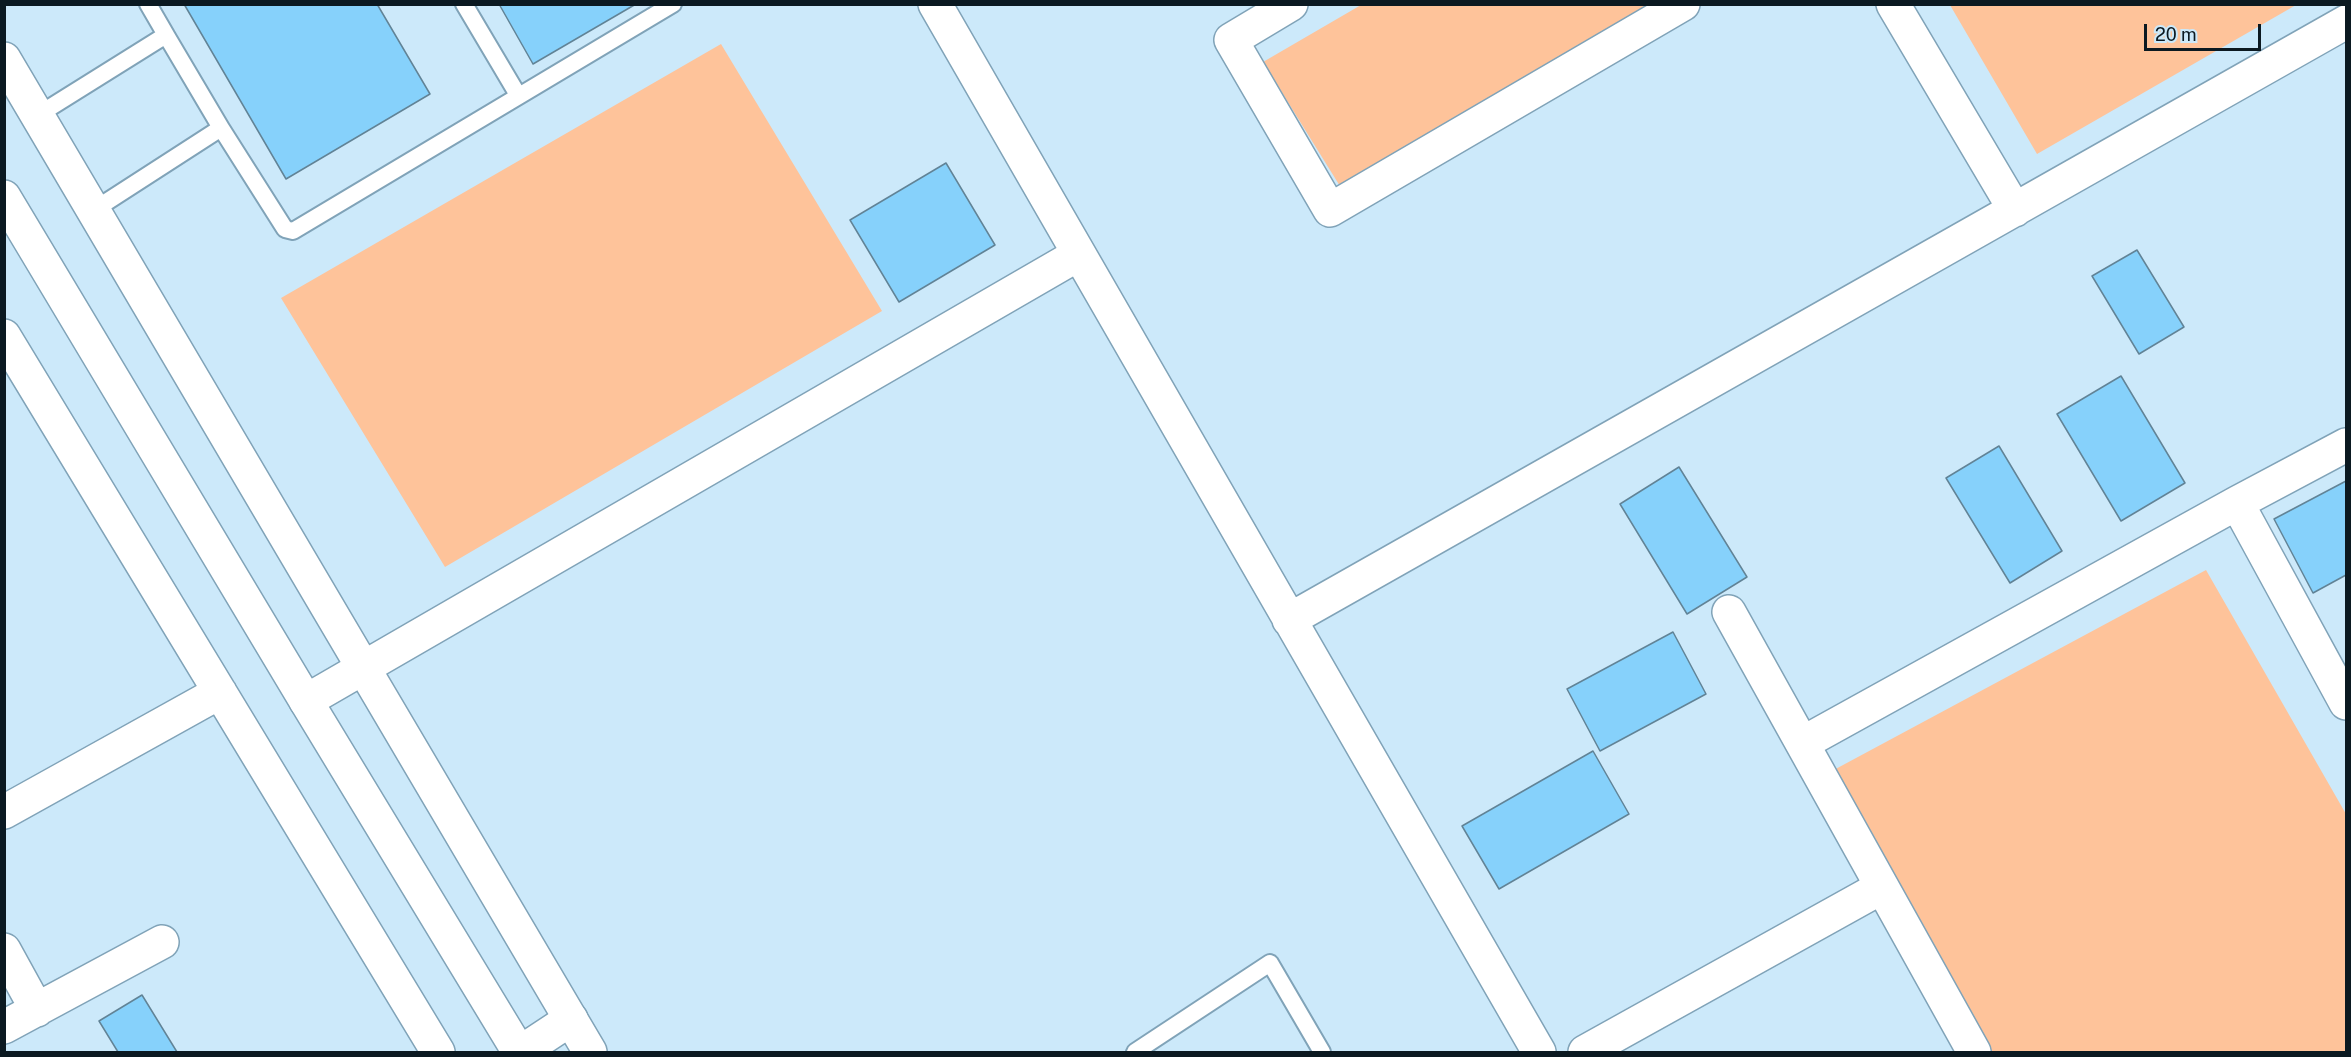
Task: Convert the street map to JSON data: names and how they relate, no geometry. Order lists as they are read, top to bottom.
{
  "scale_bar": "20 m"
}
